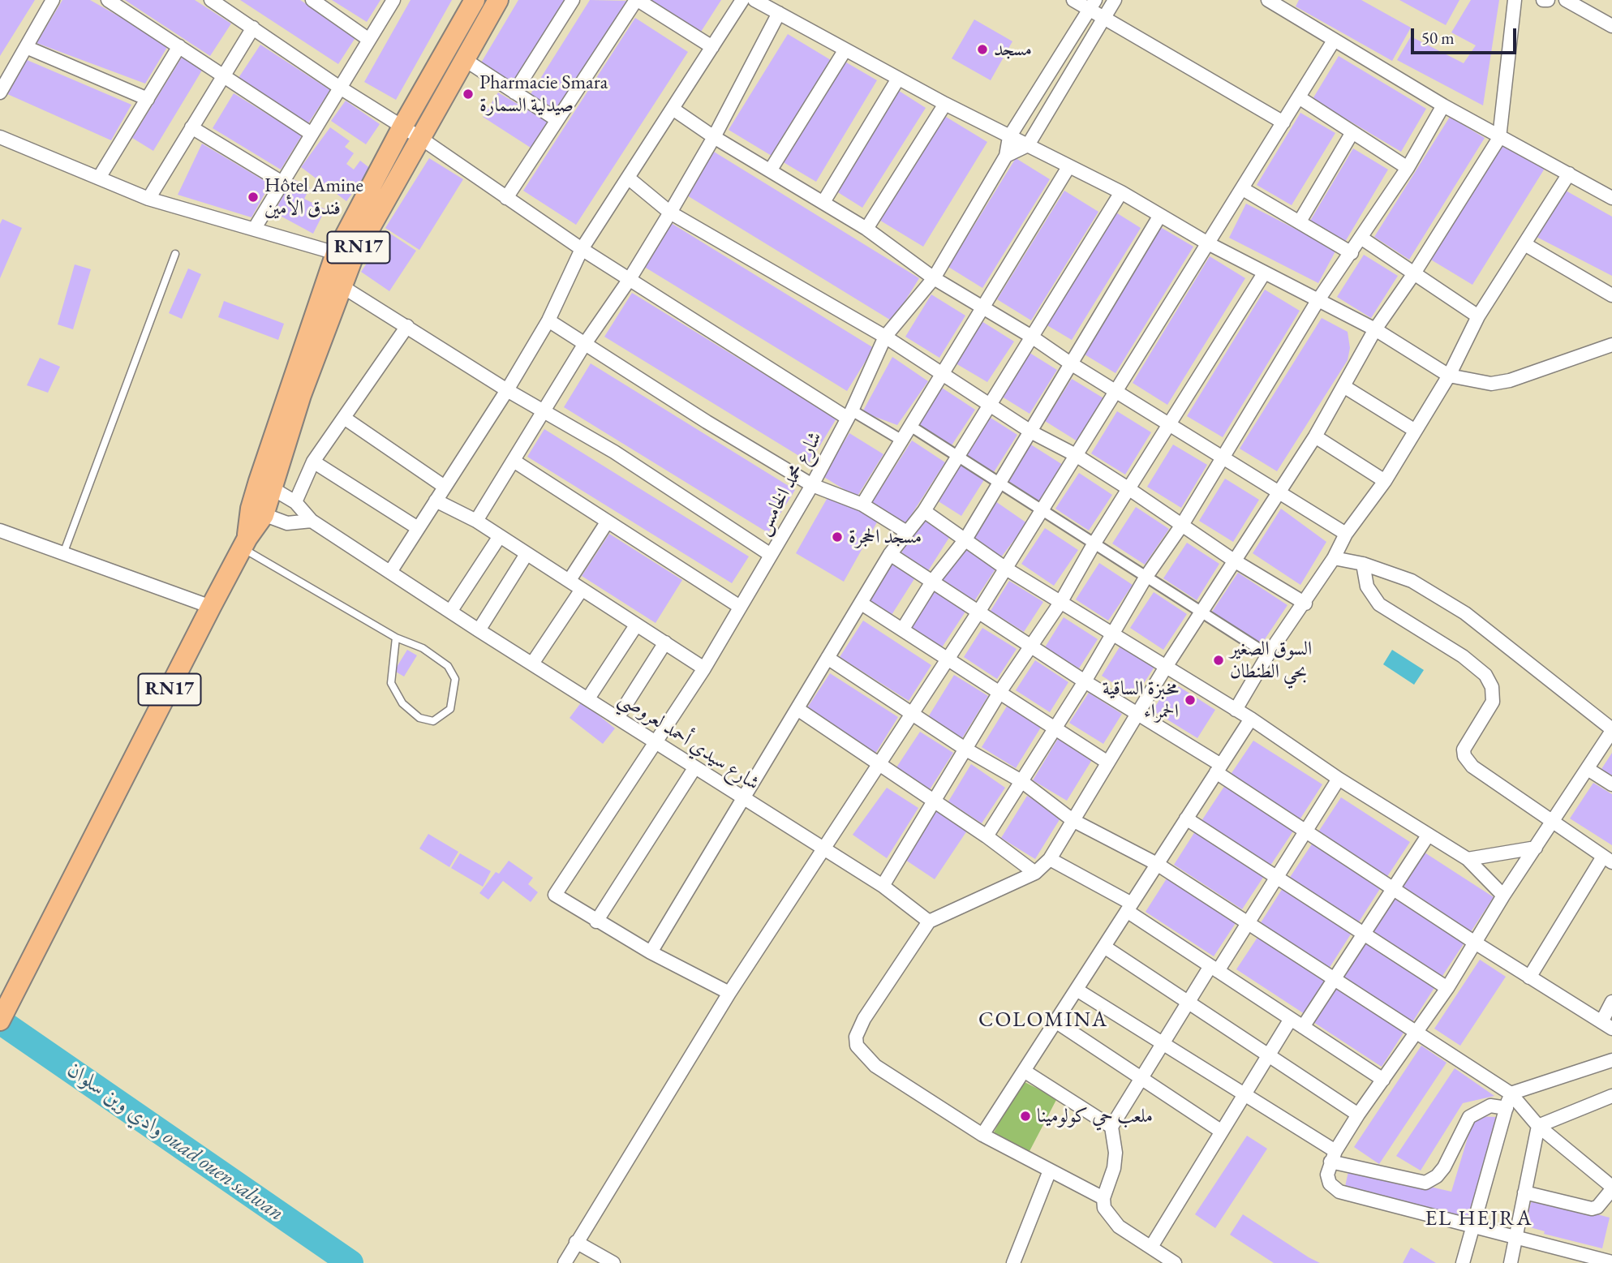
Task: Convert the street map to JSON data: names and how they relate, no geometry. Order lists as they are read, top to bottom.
{
  "streets": {
    "main road": ["RN17"],
    "street": ["شارع محمد الخامس", "شارع سيدي أحمد لعروصي"]
  },
  "crossings": [
    ["RN17", "شارع سيدي أحمد لعروصي"],
    ["شارع محمد الخامس", "شارع سيدي أحمد لعروصي"]
  ],
  "districts": ["COLOMINA", "EL HEJRA"],
  "water": ["وادي وين سلوان ouad ouen salwan"],
  "places": [
    "مسجد",
    "Pharmacie Smara صيدلية السمارة",
    "Hôtel Amine فندق الأمين",
    "مسجد الحجرة",
    "السوق الصغير بحي الطنطان",
    "مخبزة الساقية الحمراء",
    "ملعب حي كولومينا"
  ],
  "scale_bar": "50 m"
}
